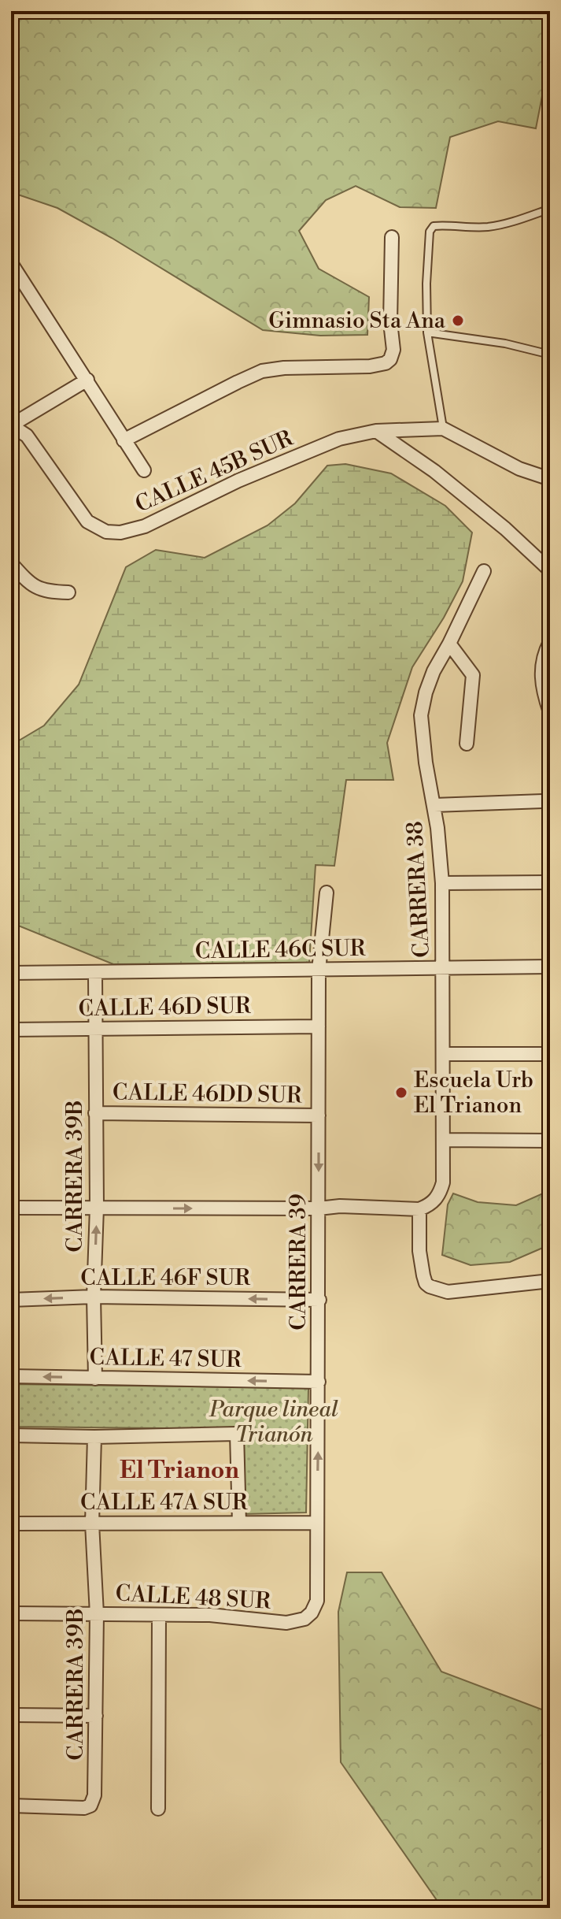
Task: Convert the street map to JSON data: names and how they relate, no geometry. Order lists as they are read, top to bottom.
{
  "streets": {
    "street": [
      "CALLE 45B SUR",
      "CARRERA 38",
      "CALLE 46C SUR",
      "CALLE 46D SUR",
      "CALLE 46DD SUR",
      "CARRERA 39B",
      "CARRERA 39",
      "CALLE 46F SUR",
      "CALLE 47 SUR",
      "CALLE 47A SUR",
      "CALLE 48 SUR"
    ]
  },
  "crossings": [
    ["CARRERA 38", "CALLE 46C SUR"],
    ["CALLE 46C SUR", "CARRERA 39B"],
    ["CALLE 46C SUR", "CARRERA 39"],
    ["CALLE 46D SUR", "CARRERA 39B"],
    ["CALLE 46D SUR", "CARRERA 39"],
    ["CALLE 46DD SUR", "CARRERA 39B"],
    ["CALLE 46DD SUR", "CARRERA 39"],
    ["CARRERA 39B", "CALLE 46F SUR"],
    ["CARRERA 39B", "CALLE 47 SUR"],
    ["CARRERA 39B", "CALLE 47A SUR"],
    ["CARRERA 39B", "CALLE 48 SUR"],
    ["CARRERA 39", "CALLE 46F SUR"],
    ["CARRERA 39", "CALLE 47 SUR"],
    ["CARRERA 39", "CALLE 47A SUR"],
    ["CARRERA 39", "CALLE 48 SUR"]
  ],
  "one_way": ["CALLE 47 SUR"],
  "districts": ["El Trianon"],
  "parks": ["Parque lineal Trianón"],
  "places": ["Gimnasio Sta Ana", "Escuela Urb El Trianon"]
}
